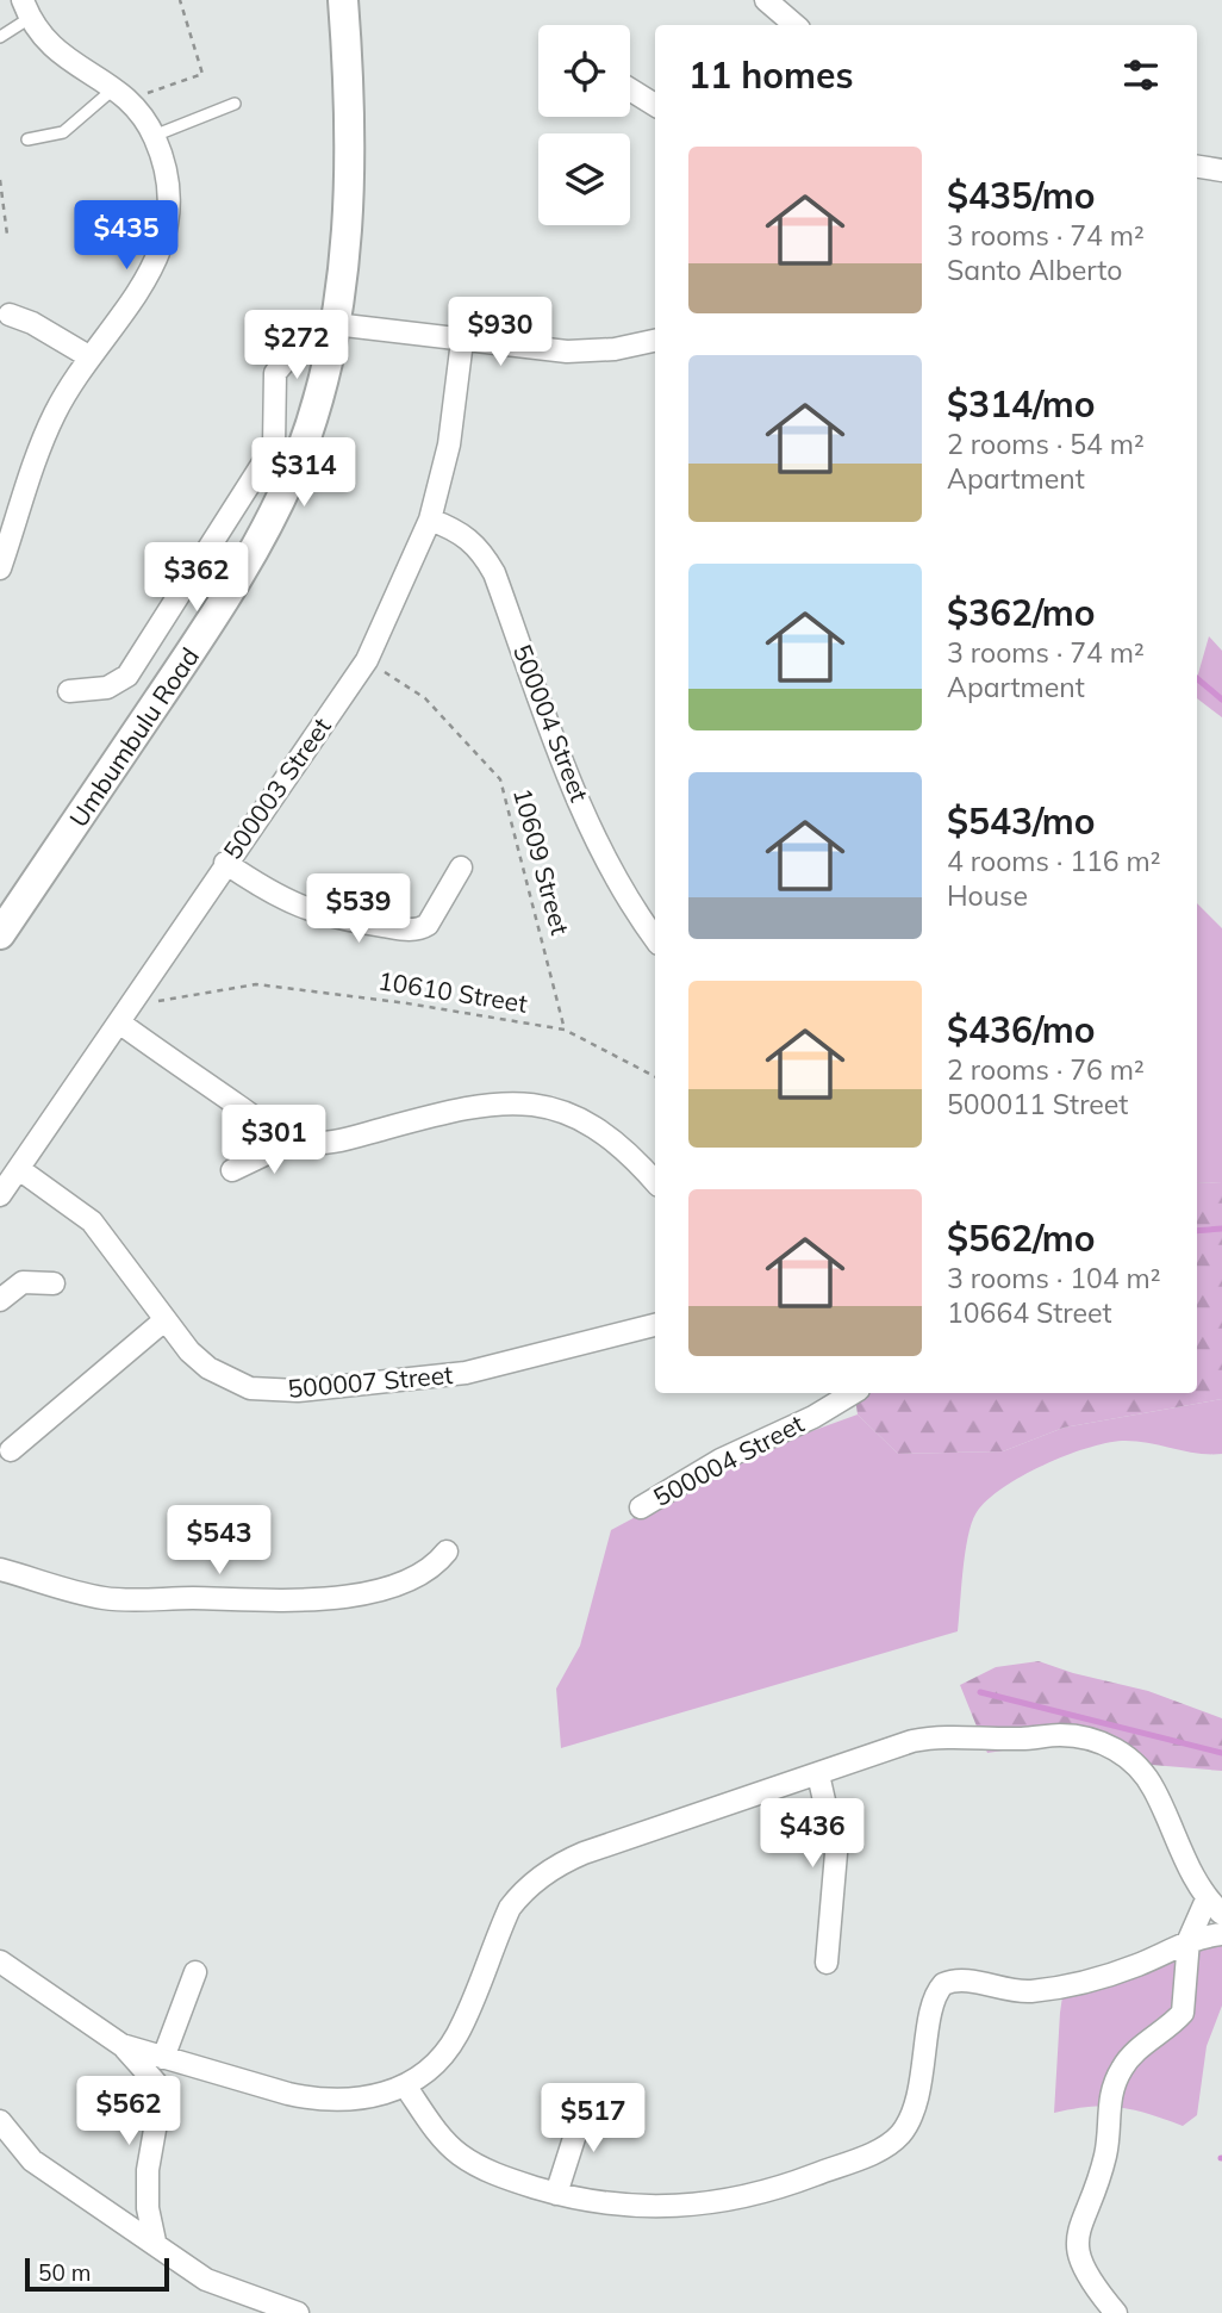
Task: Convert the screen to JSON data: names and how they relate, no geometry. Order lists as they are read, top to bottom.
{
  "streets": {
    "main road": ["Umbumbulu Road"],
    "street": ["500004 Street", "500003 Street", "500007 Street"],
    "path": ["10609 Street", "10610 Street"]
  },
  "crossings": [
    ["500004 Street", "500003 Street"],
    ["500003 Street", "10609 Street"],
    ["500003 Street", "10610 Street"],
    ["500003 Street", "500007 Street"],
    ["10609 Street", "10610 Street"]
  ],
  "scale_bar": "50 m",
  "page": {
    "heading": "11 homes",
    "list": [
      {
        "name": "$435/mo",
        "note": "3 rooms · 74 m² · Santo Alberto"
      },
      {
        "name": "$314/mo",
        "note": "2 rooms · 54 m² · Apartment"
      },
      {
        "name": "$362/mo",
        "note": "3 rooms · 74 m² · Apartment"
      },
      {
        "name": "$543/mo",
        "note": "4 rooms · 116 m² · House"
      },
      {
        "name": "$436/mo",
        "note": "2 rooms · 76 m² · 500011 Street"
      },
      {
        "name": "$562/mo",
        "note": "3 rooms · 104 m² · 10664 Street"
      }
    ],
    "price": [
      "$435",
      "$930",
      "$272",
      "$314",
      "$362",
      "$539",
      "$301",
      "$543",
      "$436",
      "$562",
      "$517"
    ],
    "scale": "50 m"
  }
}
